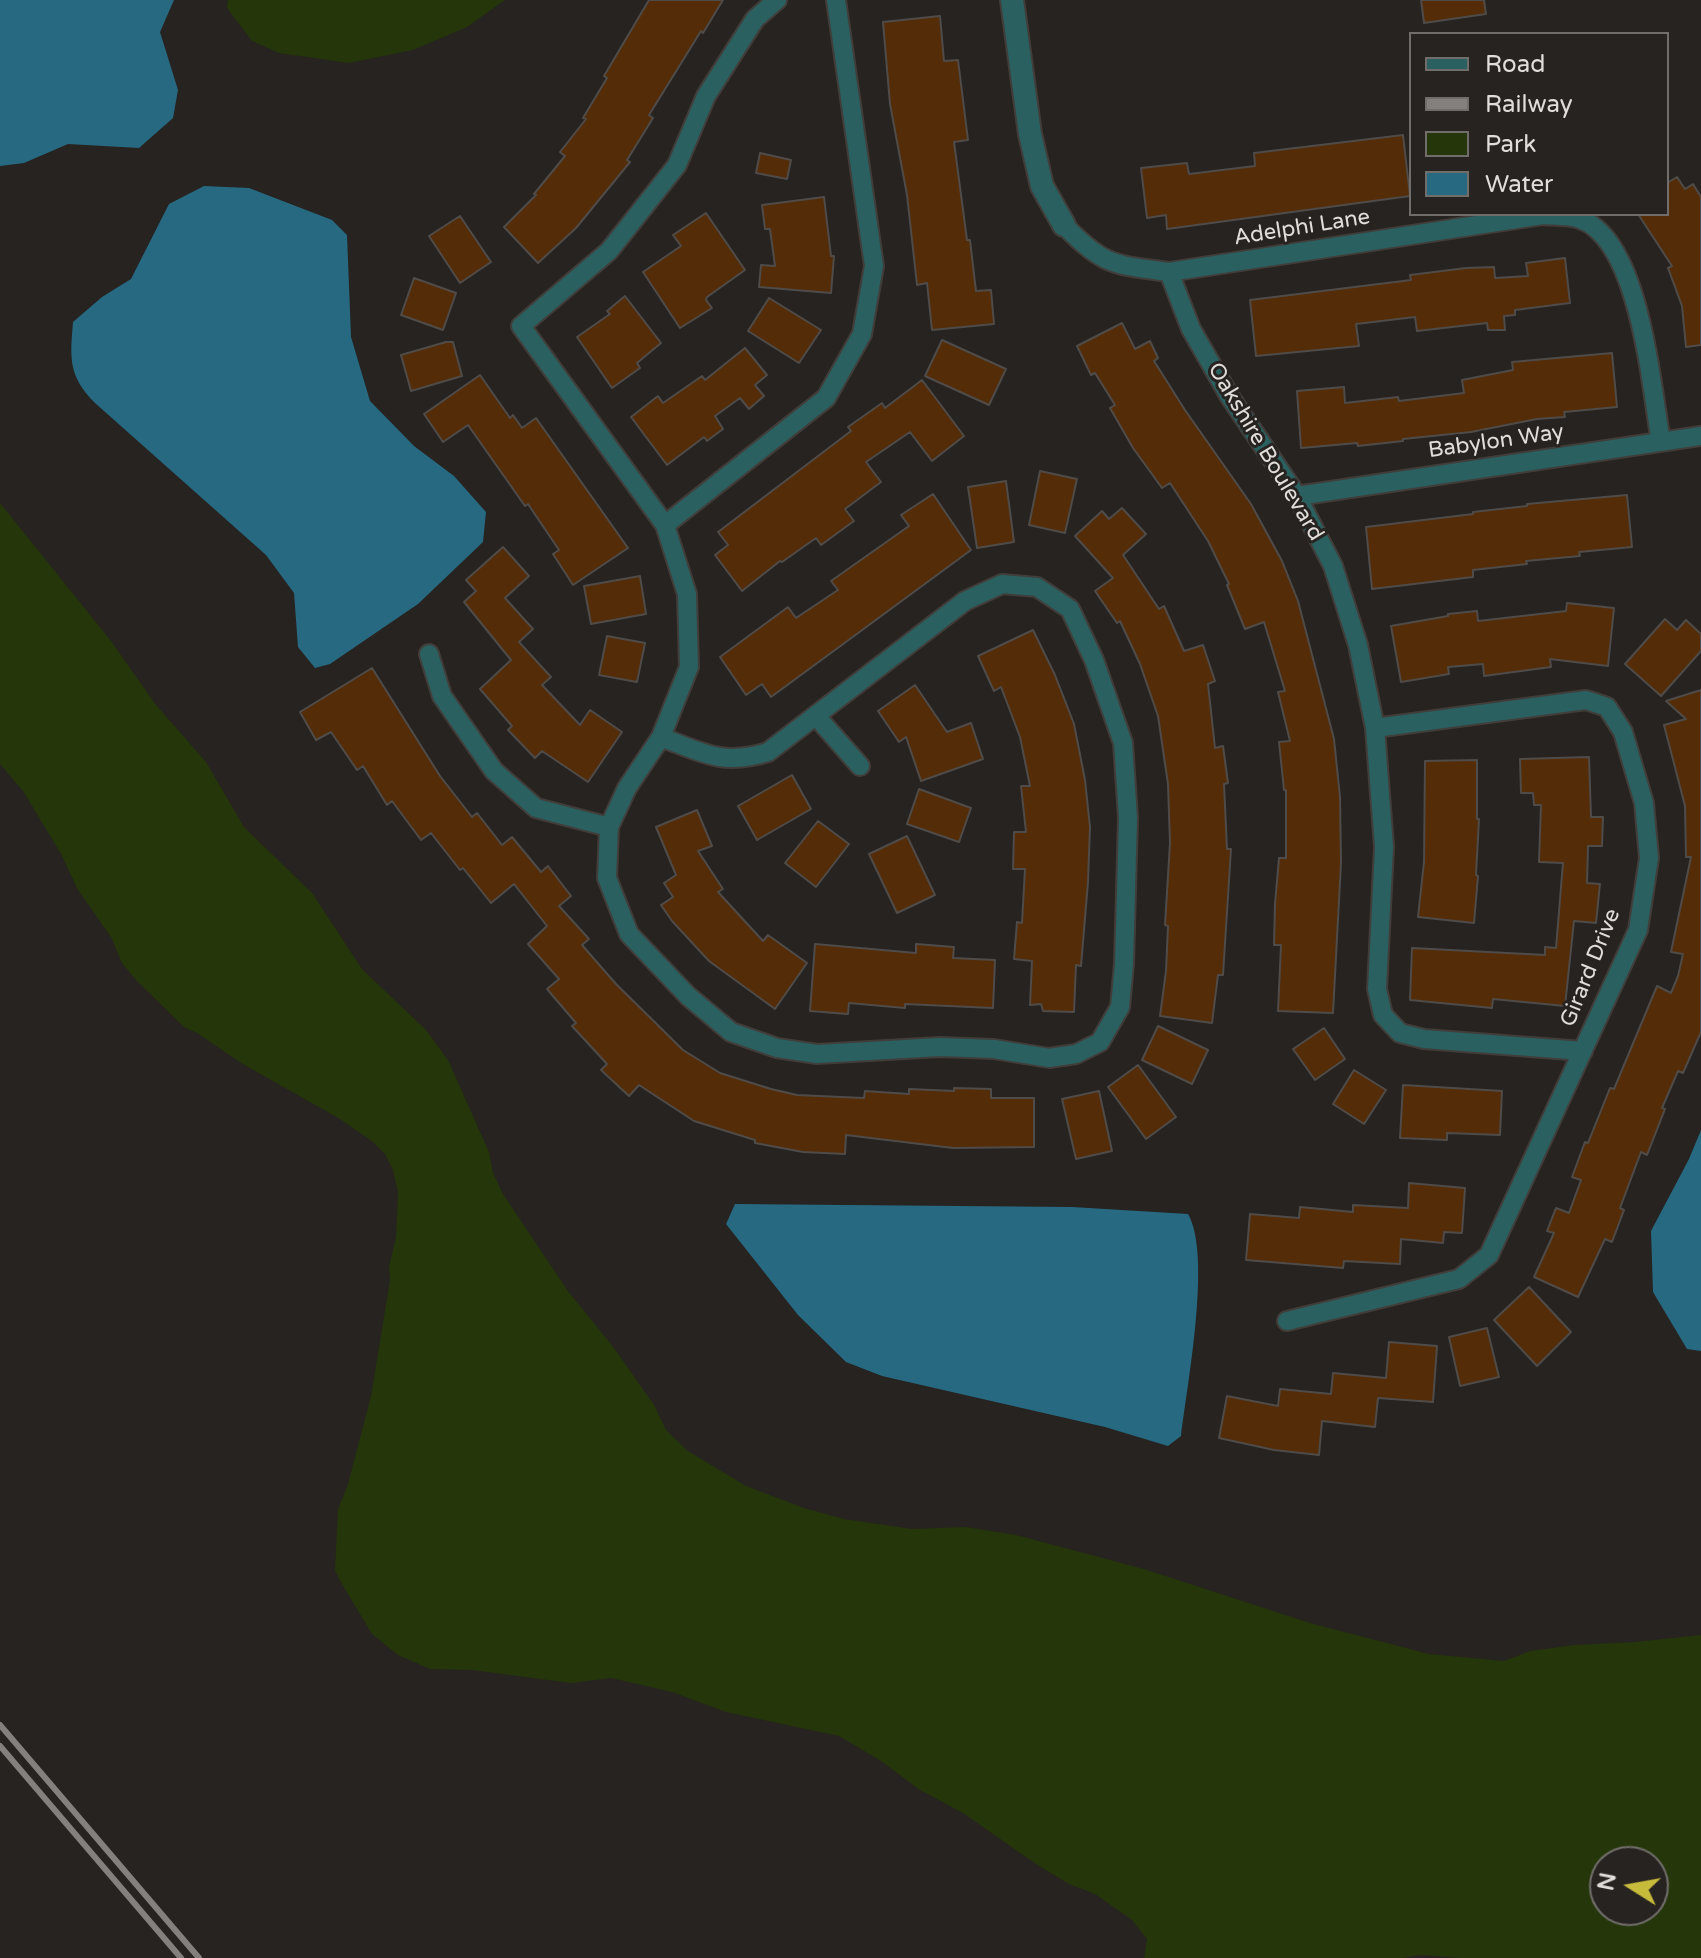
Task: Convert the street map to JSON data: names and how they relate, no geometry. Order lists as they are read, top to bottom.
{
  "streets": {
    "street": [
      "Adelphi Lane",
      "Babylon Way",
      "Oakshire Boulevard",
      "Girard Drive"
    ]
  },
  "crossings": [
    ["Adelphi Lane", "Babylon Way"],
    ["Adelphi Lane", "Oakshire Boulevard"],
    ["Babylon Way", "Oakshire Boulevard"],
    ["Oakshire Boulevard", "Girard Drive"]
  ],
  "legend": [
    "Road",
    "Railway",
    "Park",
    "Water"
  ],
  "north": "left"
}
